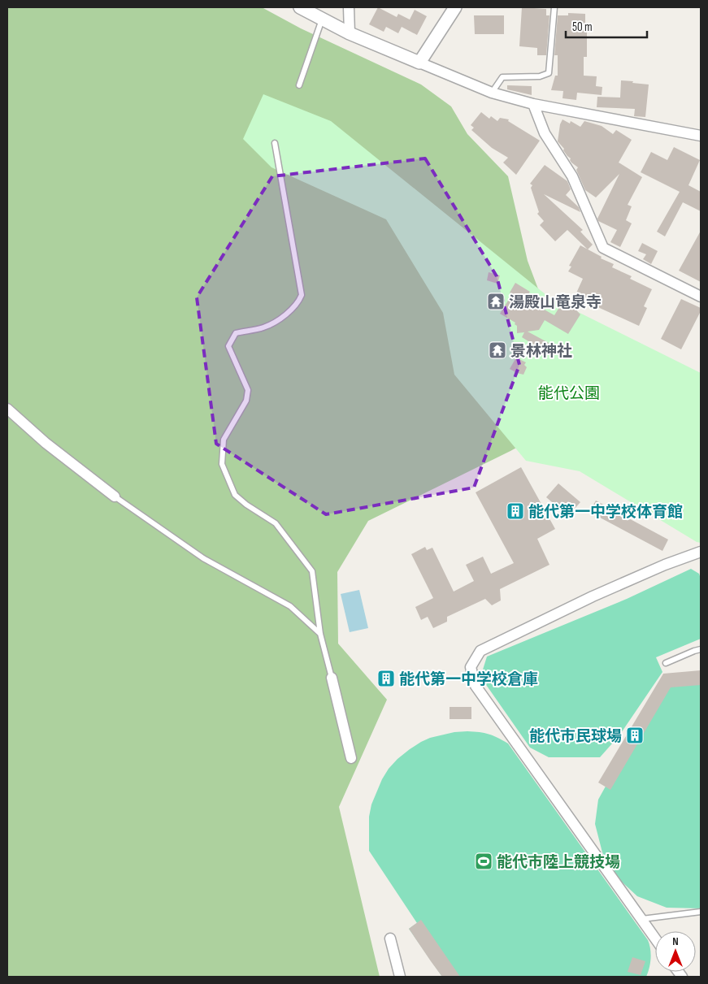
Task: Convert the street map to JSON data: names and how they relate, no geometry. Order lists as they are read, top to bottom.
{
  "parks": ["能代公園"],
  "places": {
    "temple": ["湯殿山竜泉寺", "景林神社"],
    "building": ["能代第一中学校体育館", "能代第一中学校倉庫", "能代市民球場"],
    "sports": ["能代市陸上競技場"]
  },
  "scale_bar": "50 m",
  "north": "top"
}
